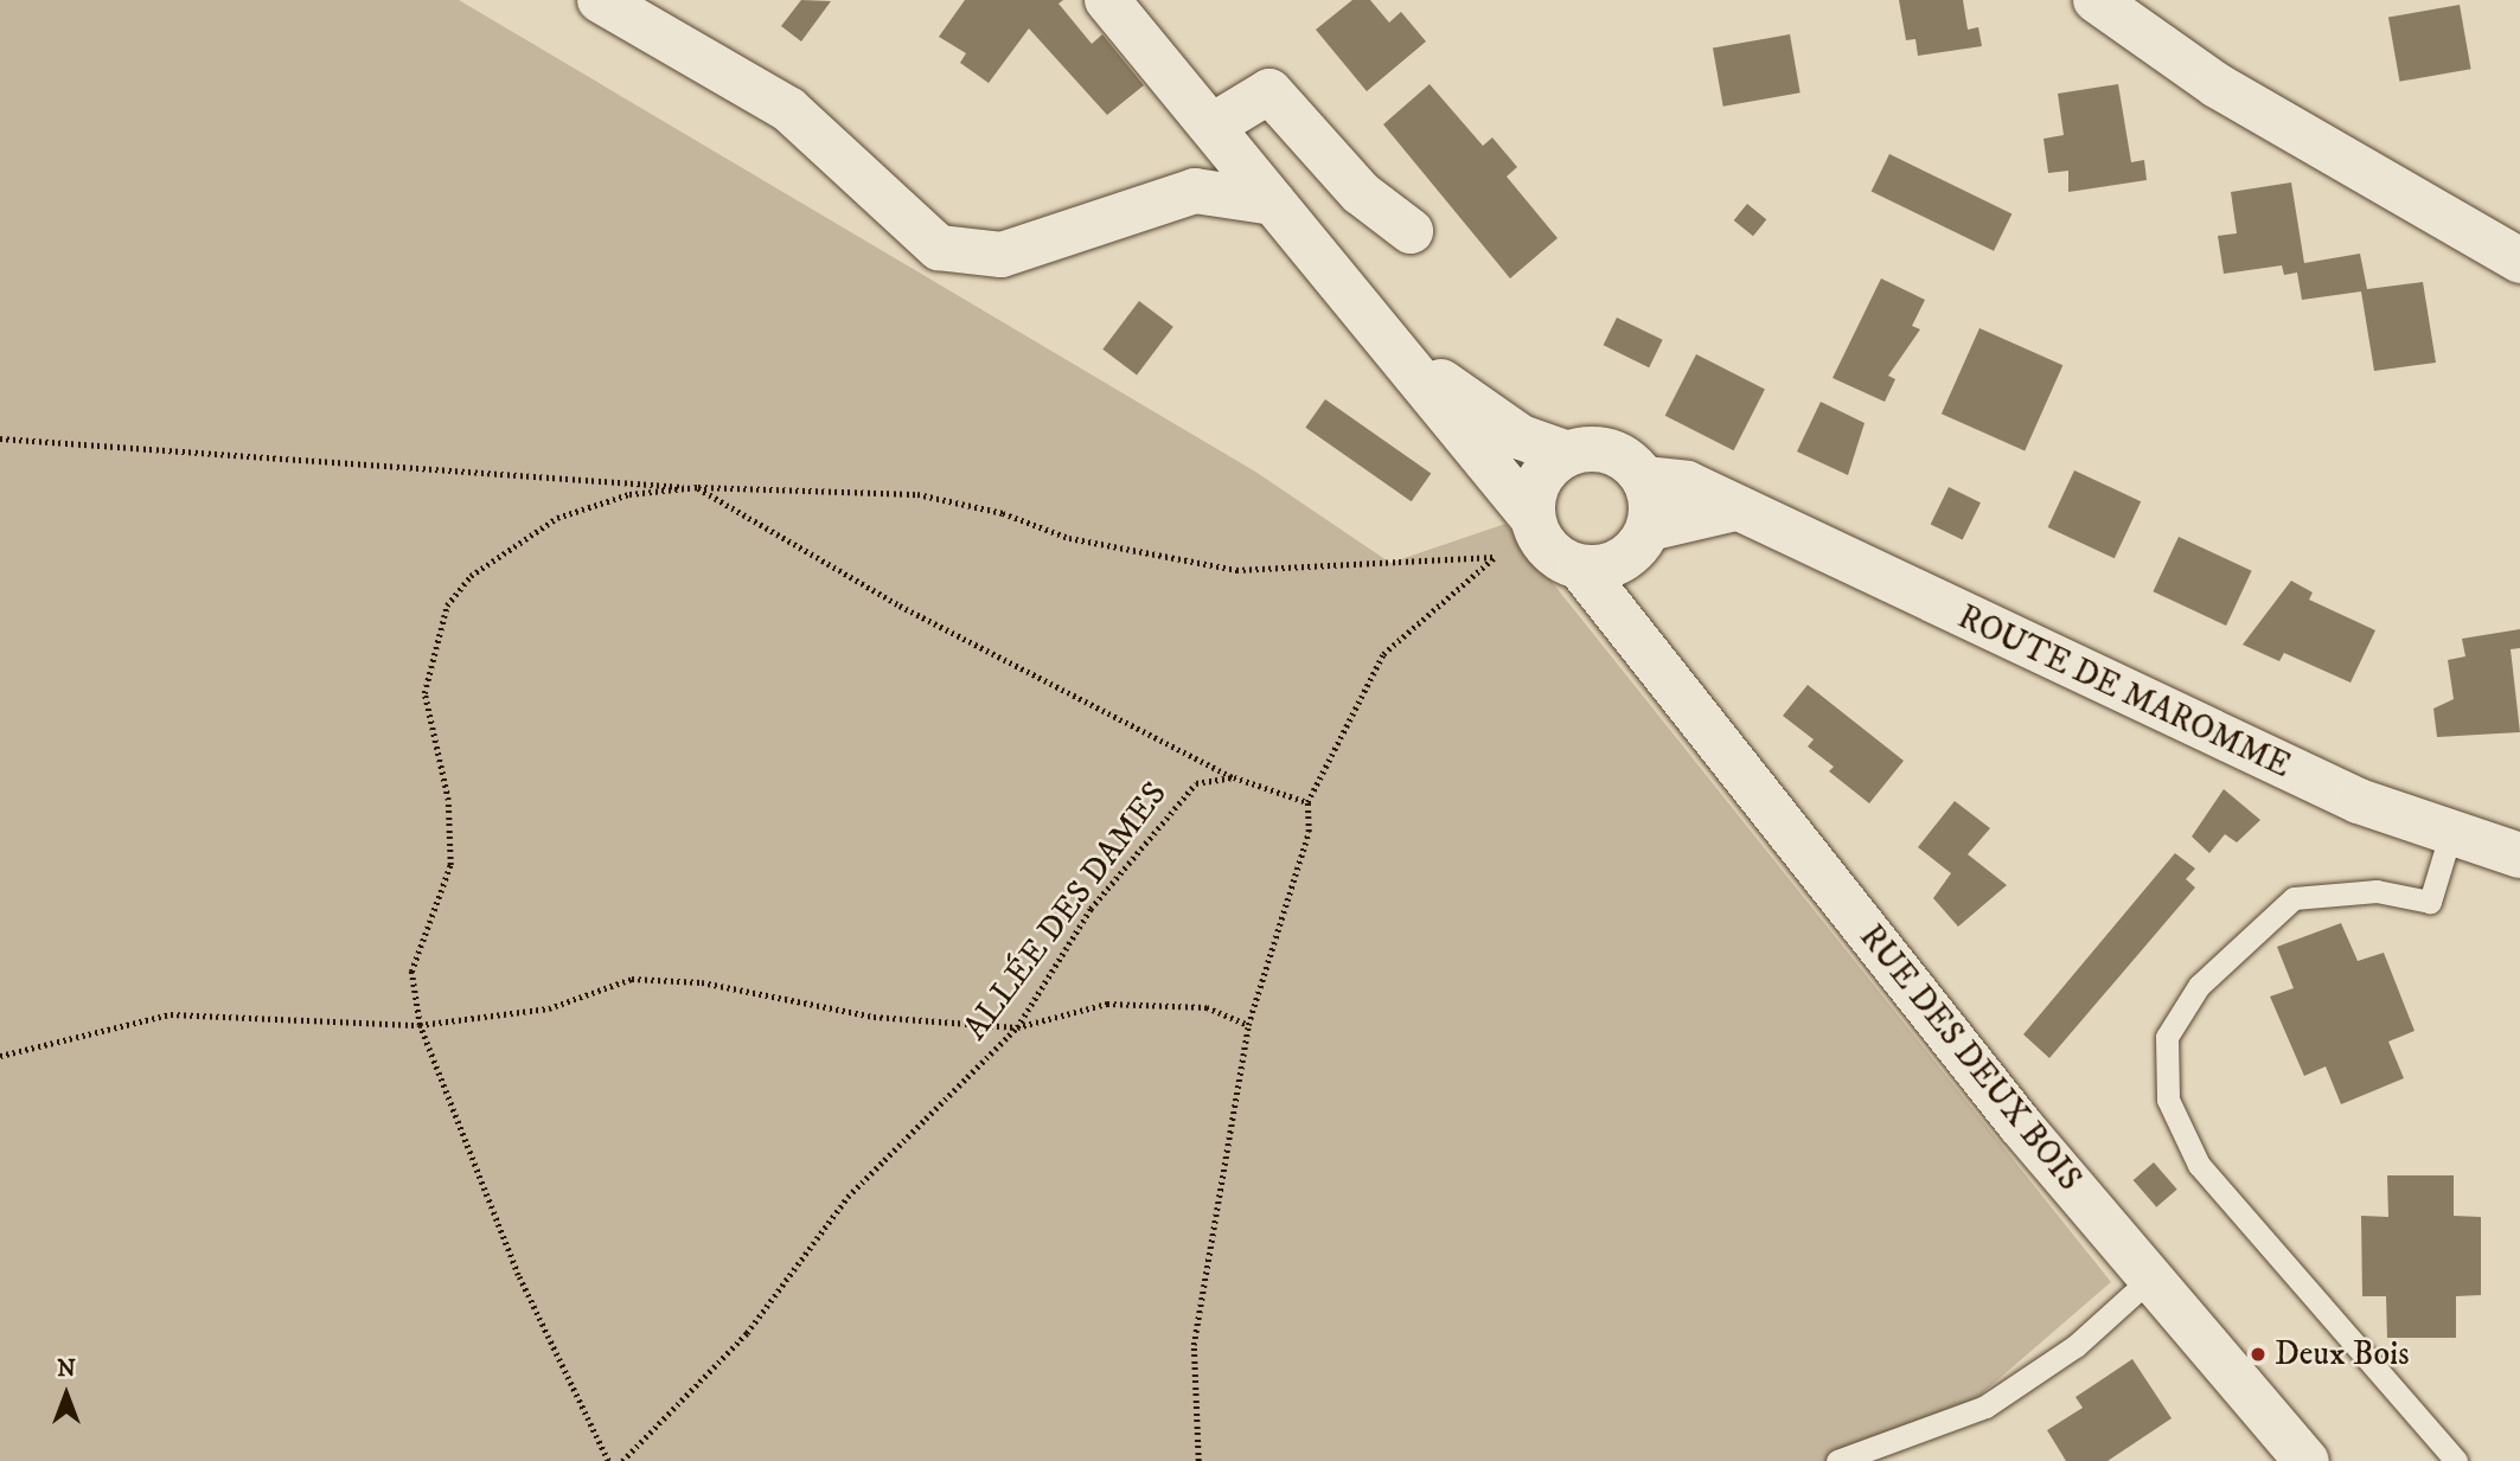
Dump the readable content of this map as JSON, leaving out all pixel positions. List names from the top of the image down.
{
  "streets": {
    "street": ["ROUTE DE MAROMME", "RUE DES DEUX BOIS"],
    "path": ["ALLÉE DES DAMES"]
  },
  "crossings": [
    ["ROUTE DE MAROMME", "RUE DES DEUX BOIS"]
  ],
  "places": ["Deux Bois"],
  "north": "top"
}
